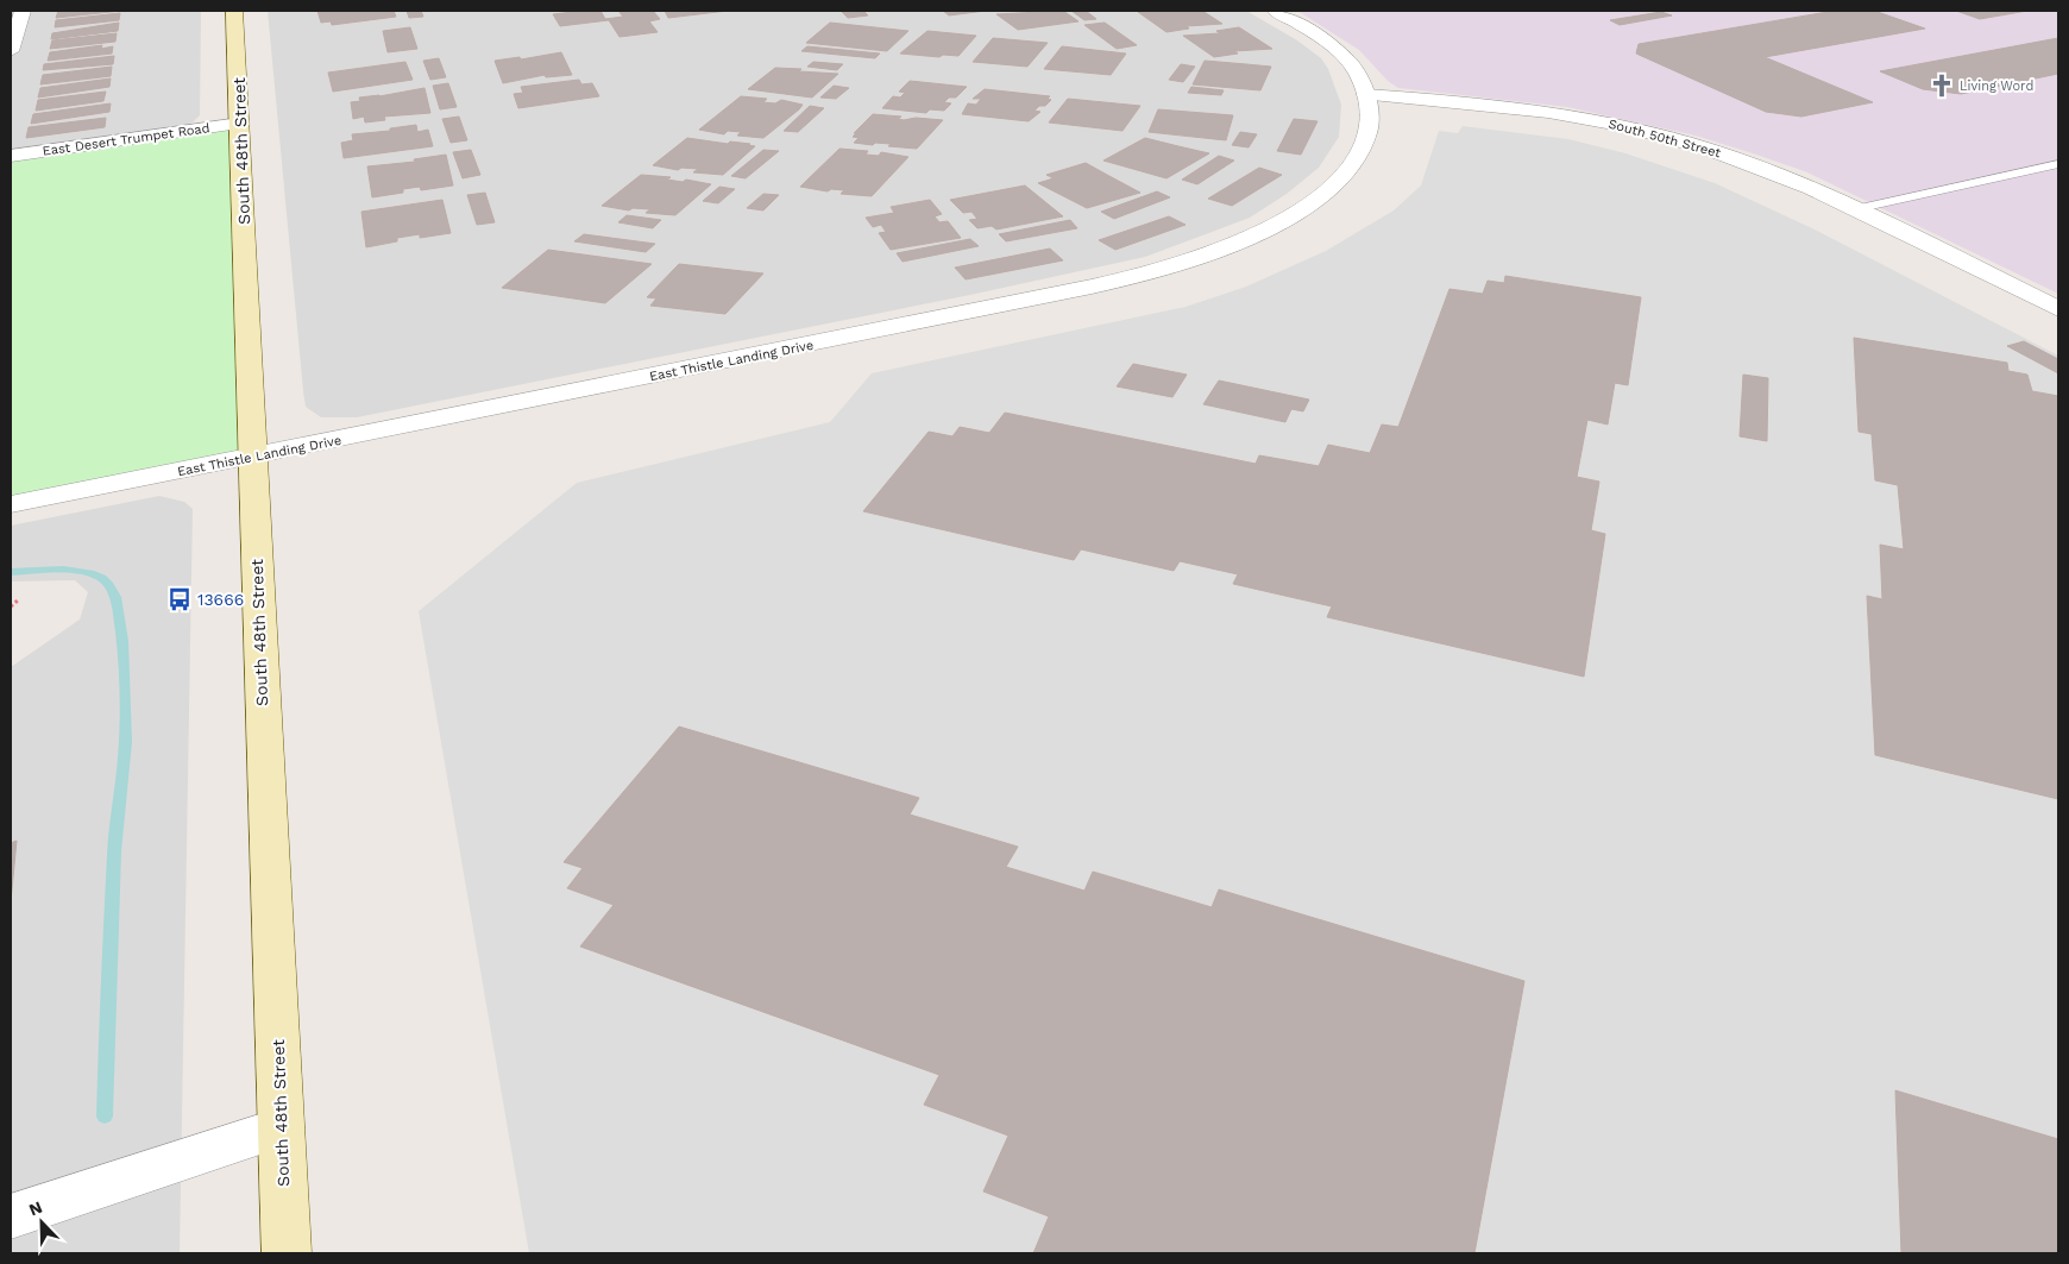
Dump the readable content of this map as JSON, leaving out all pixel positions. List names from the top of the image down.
{
  "streets": {
    "main road": ["South 48th Street"],
    "street": ["South 50th Street", "East Desert Trumpet Road", "East Thistle Landing Drive"]
  },
  "crossings": [
    ["South 50th Street", "East Thistle Landing Drive"],
    ["East Desert Trumpet Road", "South 48th Street"],
    ["South 48th Street", "East Thistle Landing Drive"]
  ],
  "places": {
    "church": ["Living Word"],
    "bus stop": ["13666"]
  },
  "north": "top left"
}
